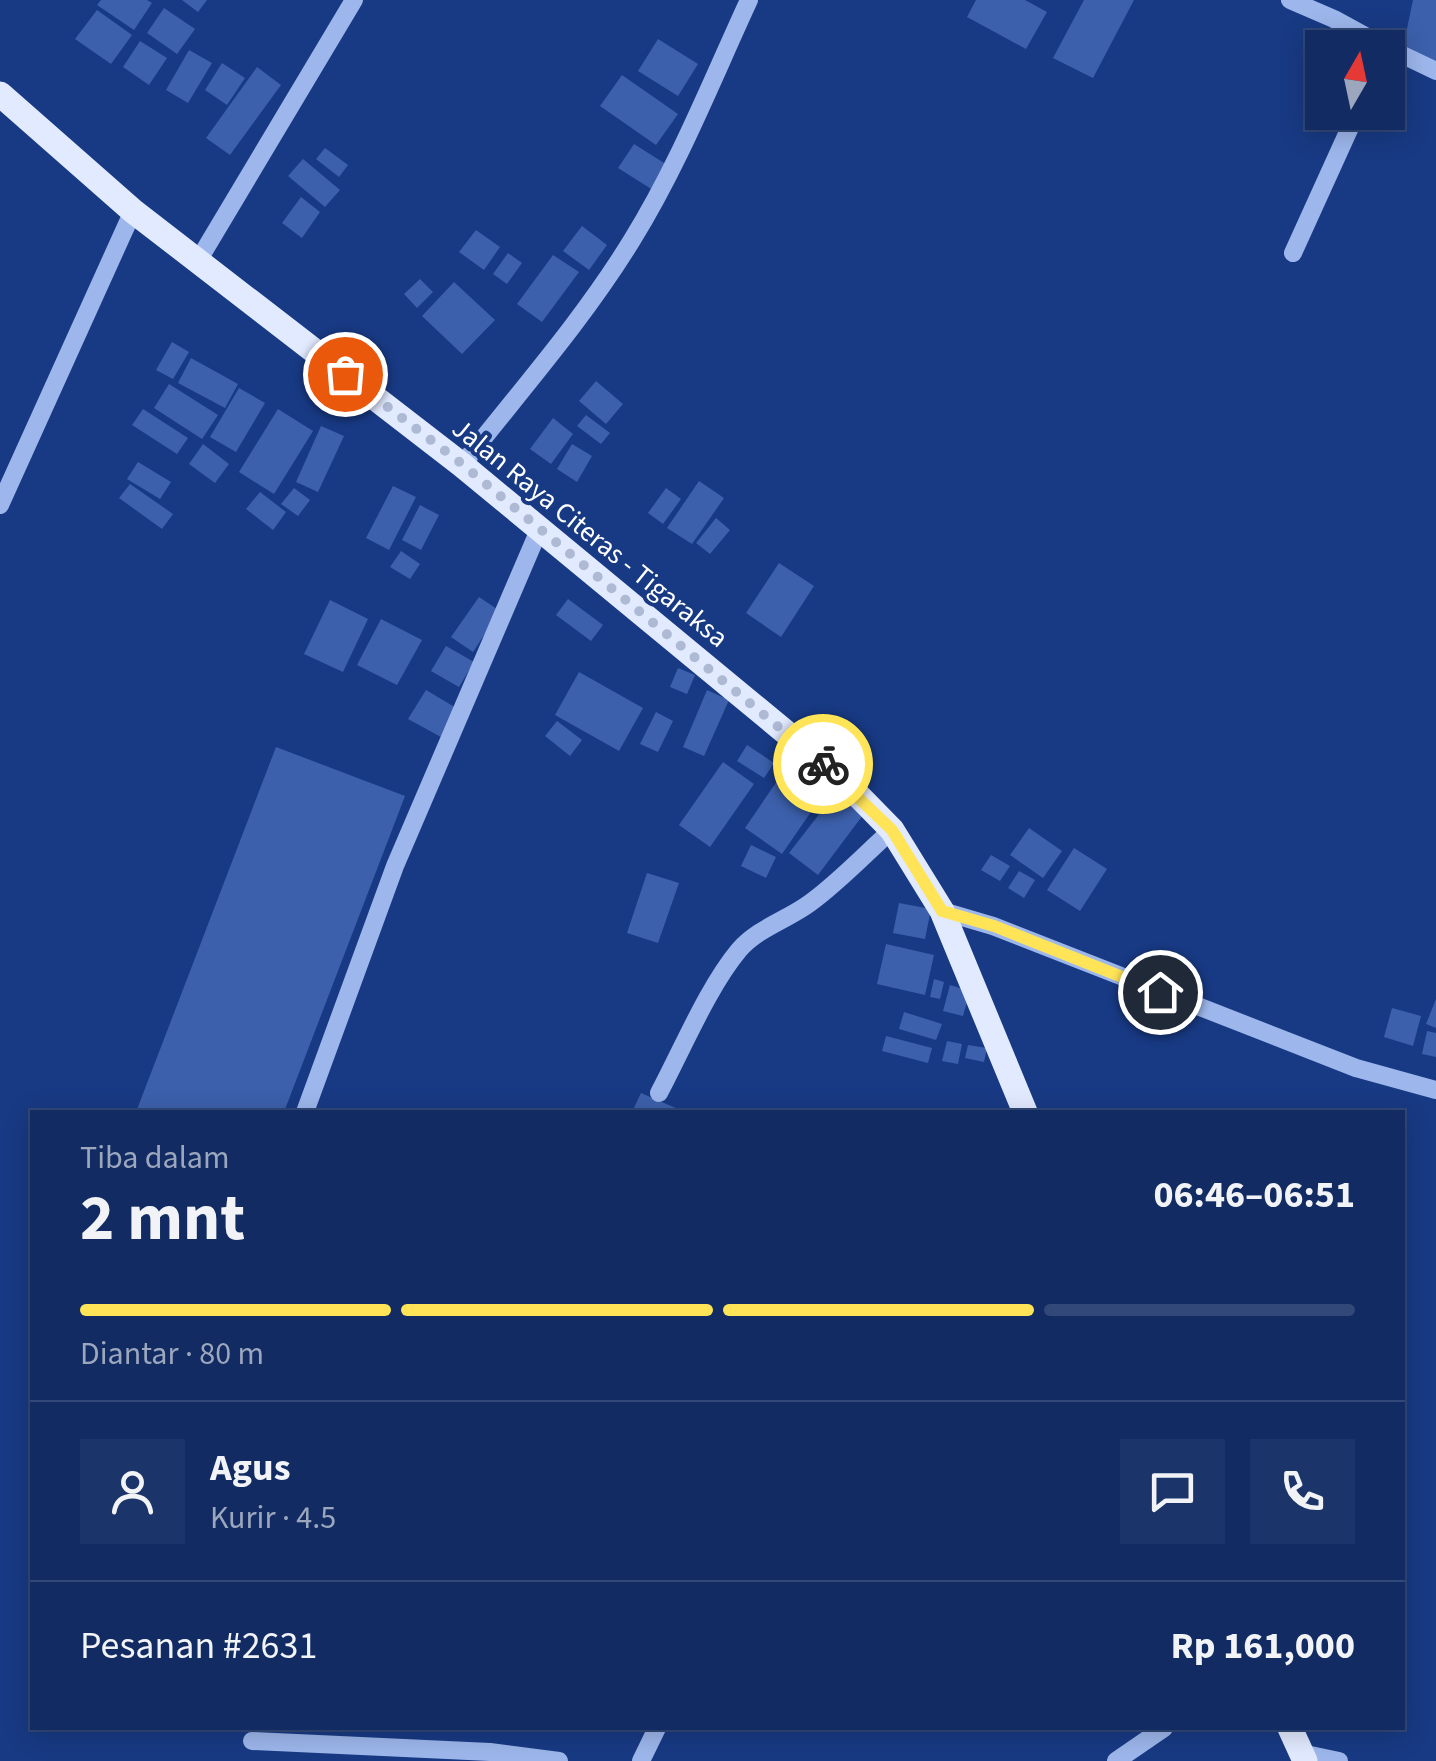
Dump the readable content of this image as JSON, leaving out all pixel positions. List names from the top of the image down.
{
  "streets": {
    "main road": ["Jalan Raya Citeras - Tigaraksa"]
  },
  "north": "top",
  "page": {
    "heading": ["2 mnt", "Tiba dalam", "06:46–06:51"],
    "panel": [
      "Agus",
      "Kurir · 4.5",
      "Pesanan #2631",
      "Rp 161,000"
    ],
    "bar": "Diantar · 80 m"
  }
}
